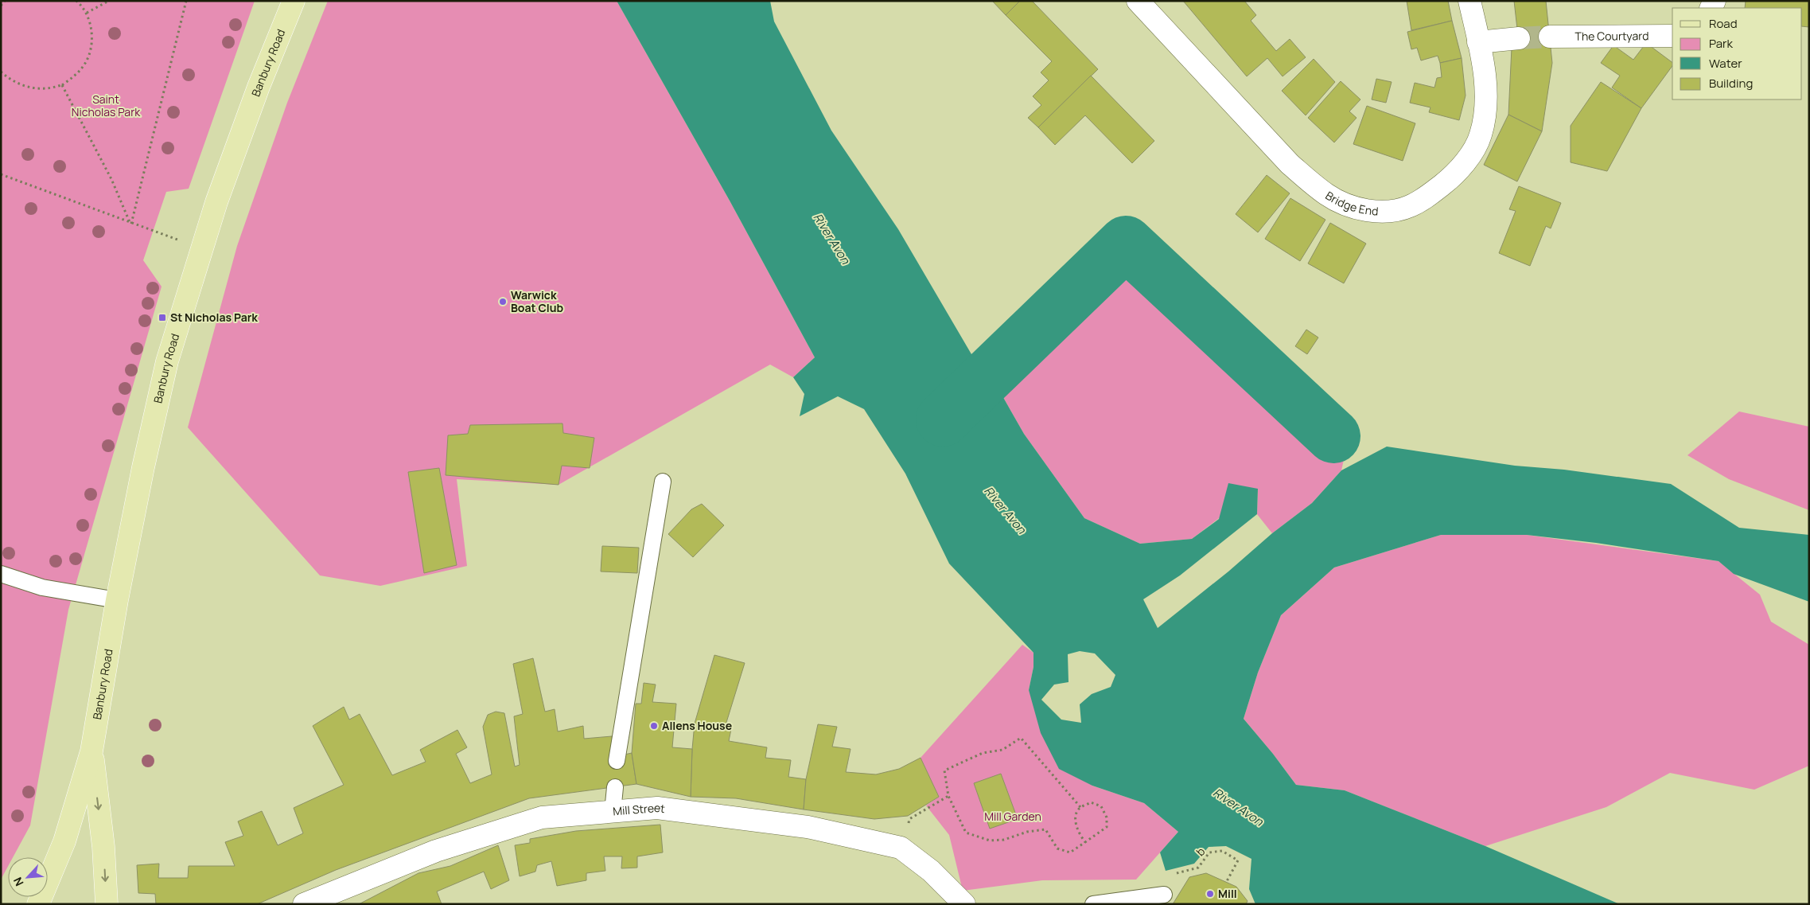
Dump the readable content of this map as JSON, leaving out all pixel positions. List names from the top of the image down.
{
  "streets": {
    "main road": ["Banbury Road"],
    "street": ["The Courtyard", "Bridge End", "Mill Street"],
    "path": ["b"]
  },
  "water": ["River Avon"],
  "parks": ["Saint Nicholas Park", "Mill Garden"],
  "places": {
    "other": ["Warwick Boat Club", "Allens House", "Mill"],
    "transit": ["St Nicholas Park"]
  },
  "legend": [
    "Road",
    "Park",
    "Water",
    "Building"
  ],
  "north": "bottom left"
}
